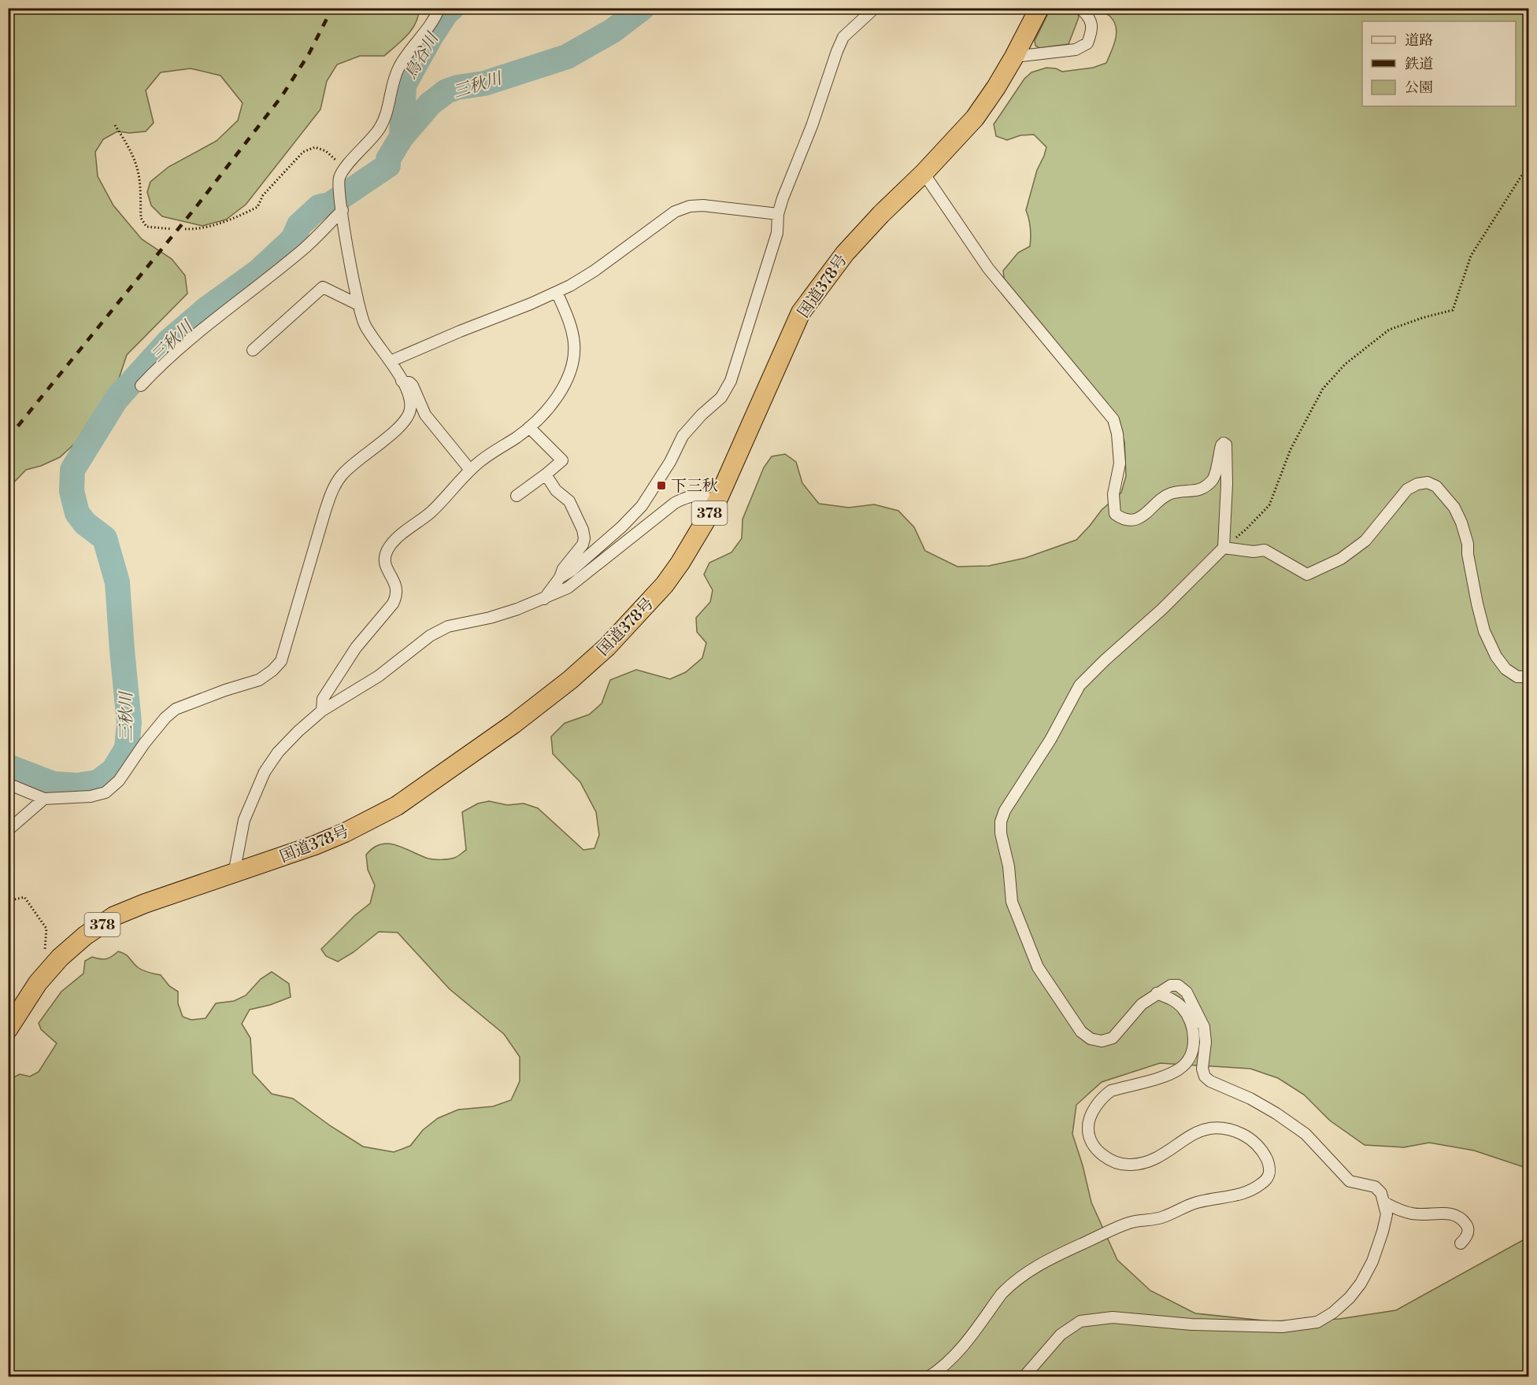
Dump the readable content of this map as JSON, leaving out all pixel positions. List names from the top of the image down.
{
  "streets": {
    "highway": ["国道378号", "378"]
  },
  "water": ["鳥谷川", "三秋川"],
  "places": {
    "transit": ["下三秋"]
  },
  "legend": ["道路", "鉄道", "公園"]
}
